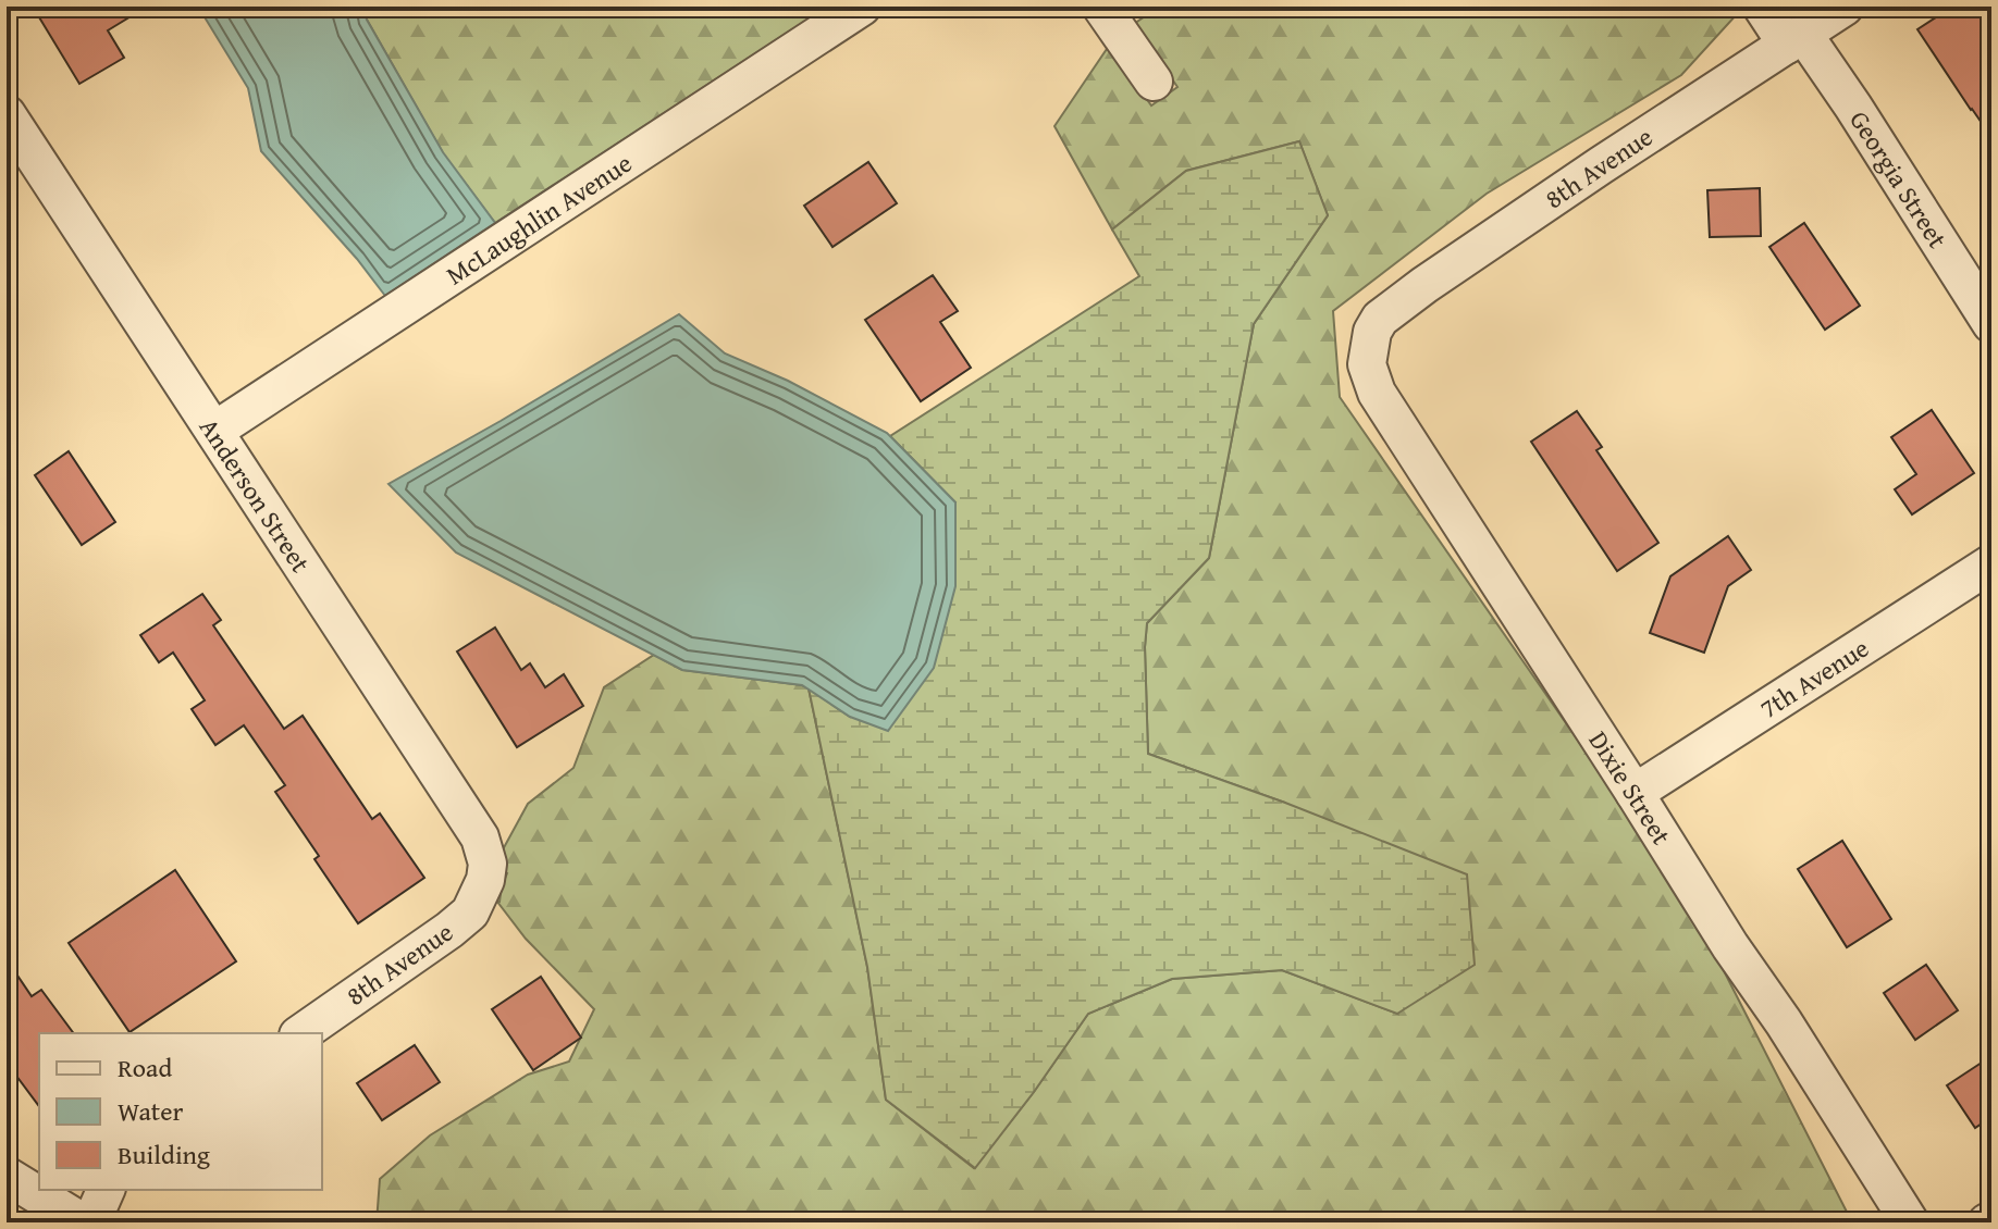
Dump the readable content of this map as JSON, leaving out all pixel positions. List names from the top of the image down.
{
  "streets": {
    "street": [
      "8th Avenue",
      "Georgia Street",
      "McLaughlin Avenue",
      "Anderson Street",
      "7th Avenue",
      "Dixie Street"
    ]
  },
  "crossings": [
    ["8th Avenue", "Georgia Street"],
    ["8th Avenue", "Anderson Street"],
    ["8th Avenue", "Dixie Street"],
    ["McLaughlin Avenue", "Anderson Street"],
    ["7th Avenue", "Dixie Street"]
  ],
  "legend": ["Road", "Water", "Building"]
}
